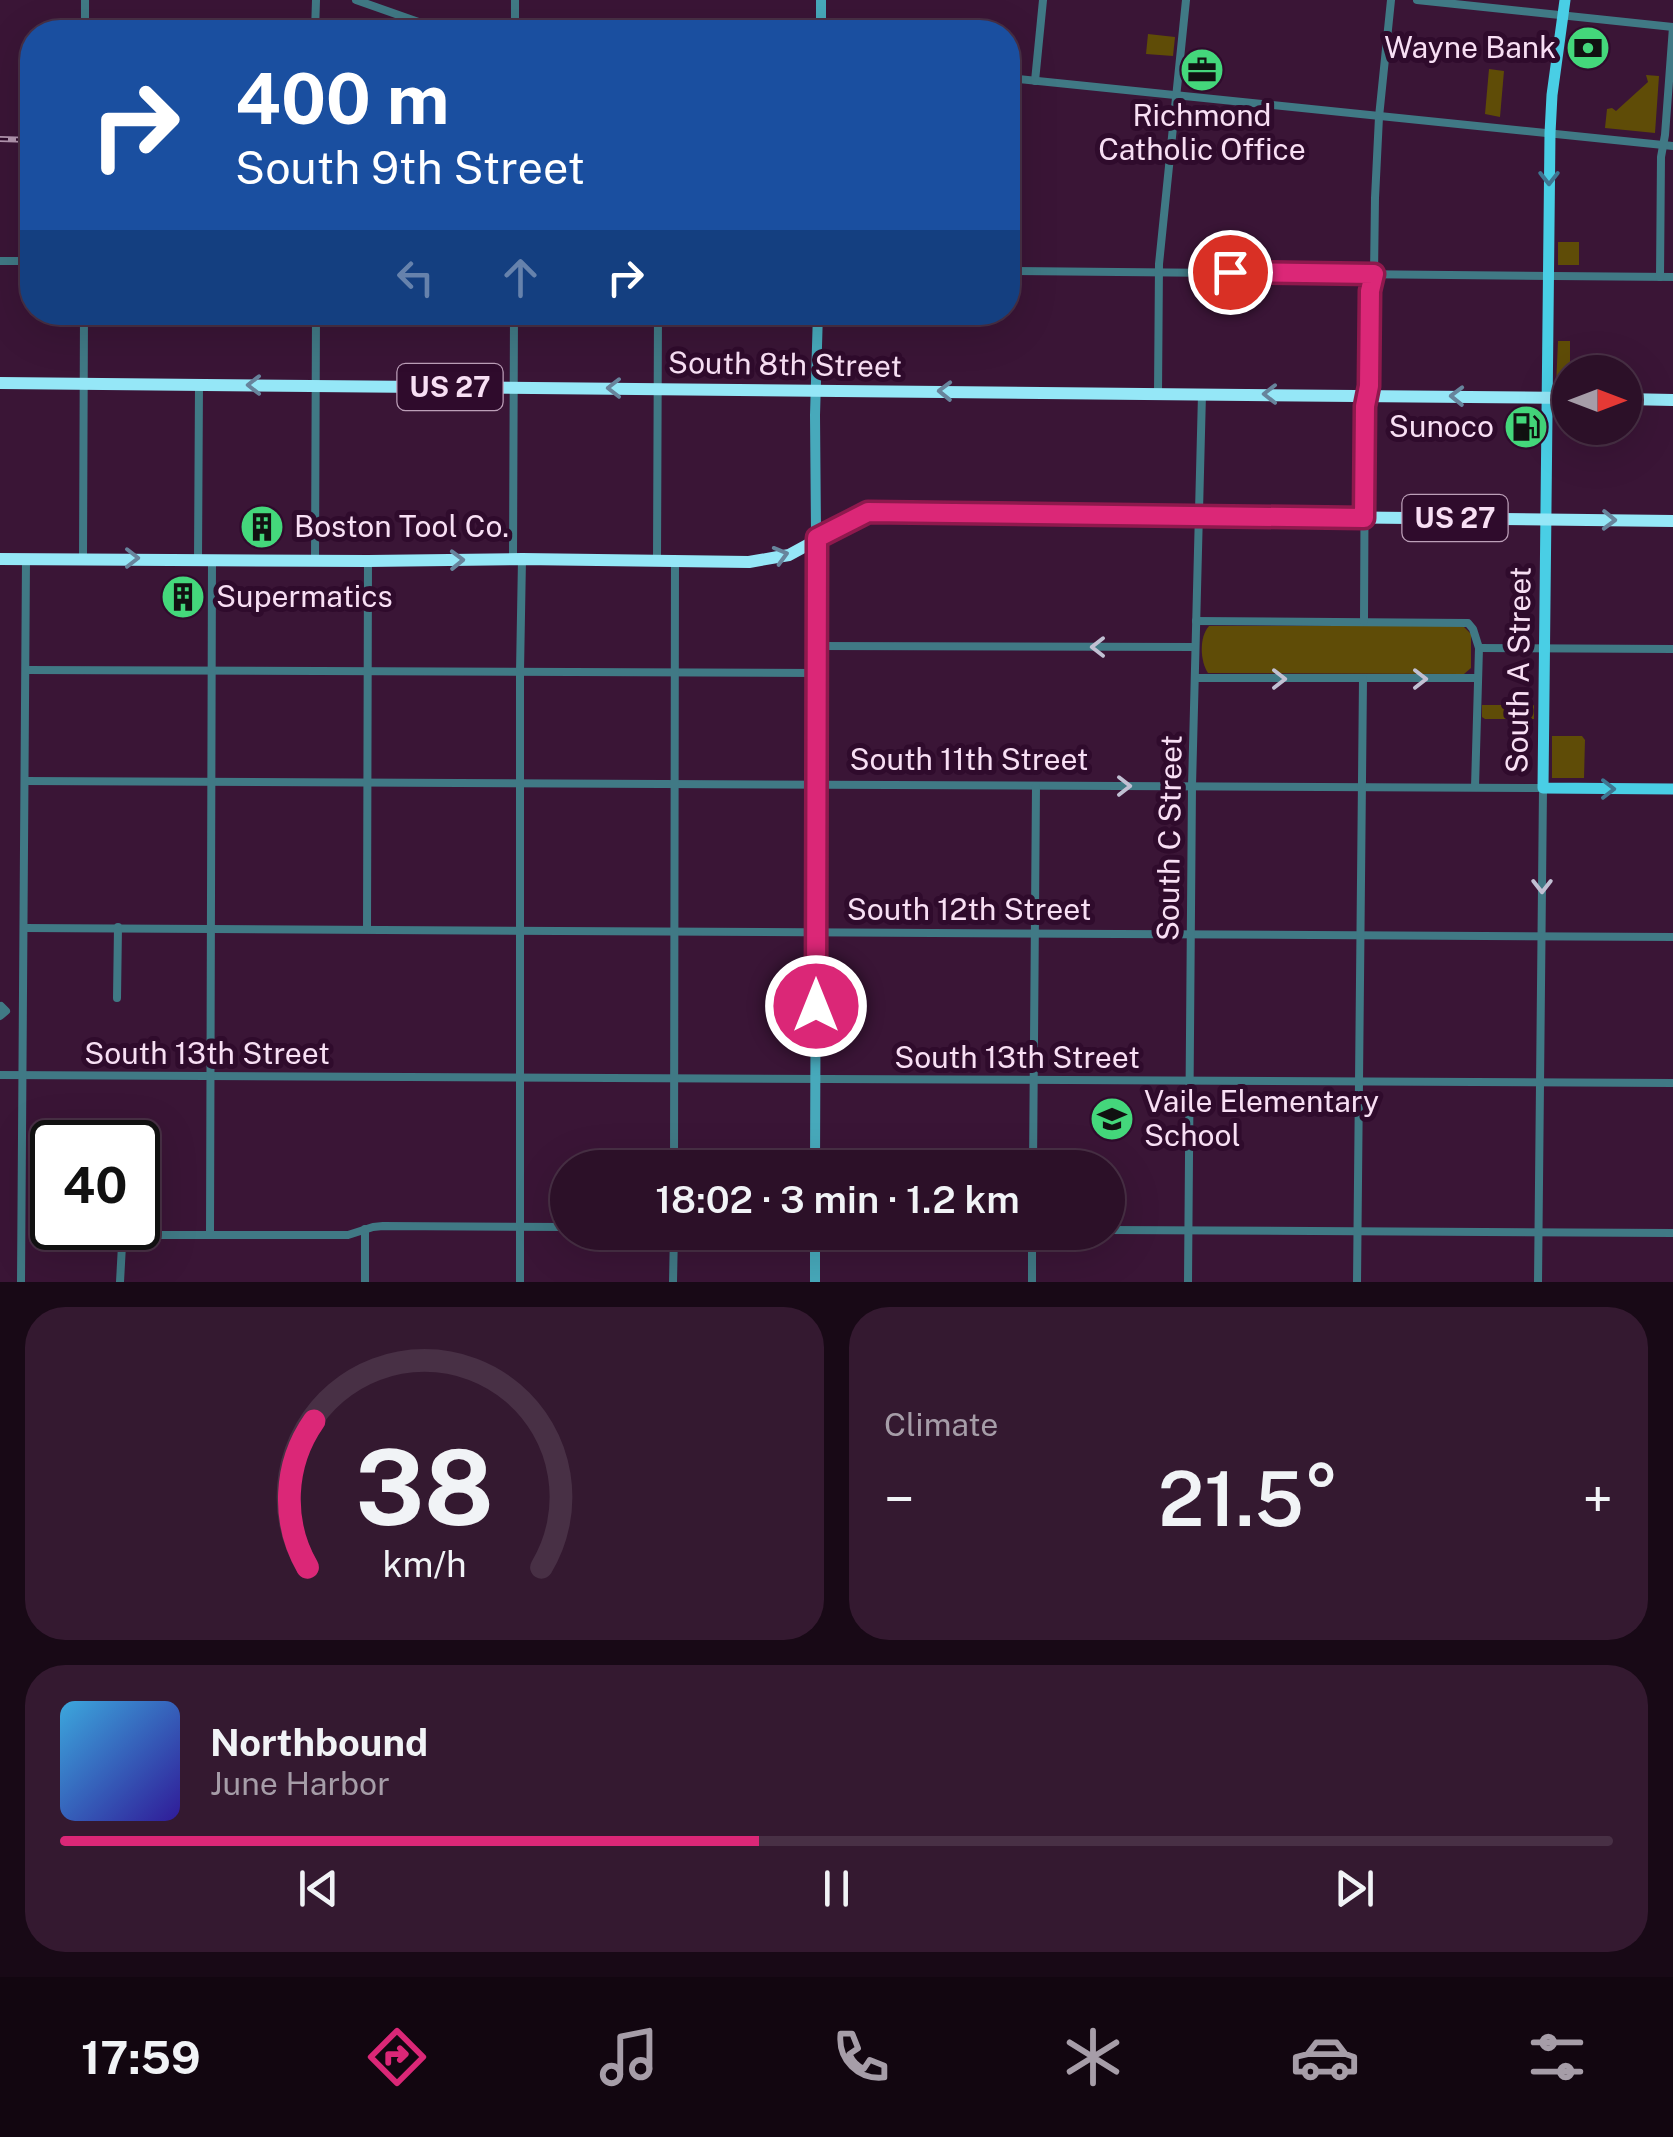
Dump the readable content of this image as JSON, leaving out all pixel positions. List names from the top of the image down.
{
  "streets": {
    "highway": ["South 8th Street", "US 27"],
    "main road": ["South A Street", "South 11th Street"],
    "street": ["South C Street", "South 12th Street", "South 13th Street"]
  },
  "crossings": [
    ["South 8th Street", "South A Street"],
    ["South 8th Street", "South C Street"],
    ["US 27", "South A Street"],
    ["US 27", "South C Street"],
    ["South A Street", "South 11th Street"],
    ["South A Street", "South 12th Street"],
    ["South A Street", "South 13th Street"],
    ["South 11th Street", "South C Street"],
    ["South C Street", "South 12th Street"],
    ["South C Street", "South 13th Street"]
  ],
  "one_way": ["South 8th Street"],
  "places": {
    "bank": ["Wayne Bank"],
    "office": ["Richmond Catholic Office"],
    "fuel station": ["Sunoco"],
    "building": ["Boston Tool Co.", "Supermatics"],
    "school or university": ["Vaile Elementary School"]
  },
  "north": "right",
  "page": {
    "turn": ["400 m", "South 9th Street"],
    "limit": "40",
    "trip": "18:02 · 3 min · 1.2 km",
    "tile": "Climate",
    "heat": ["−", "21.5°", "+"],
    "song": ["Northbound", "June Harbor"],
    "tabs": "17:59",
    "gauge": ["38", "km/h"]
  }
}
